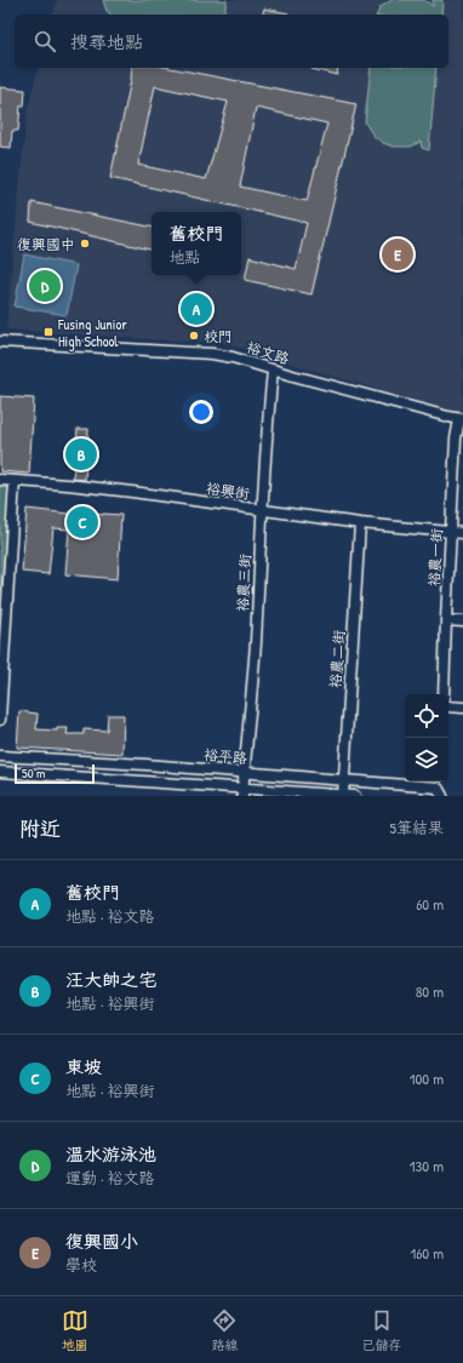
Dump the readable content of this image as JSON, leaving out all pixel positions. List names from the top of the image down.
{
  "streets": {
    "street": [
      "裕文路",
      "裕興街",
      "裕農一街",
      "裕農三街",
      "裕農二街",
      "裕平路"
    ]
  },
  "crossings": [
    ["裕文路", "裕農一街"],
    ["裕文路", "裕農三街"],
    ["裕興街", "裕農一街"],
    ["裕興街", "裕農三街"],
    ["裕興街", "裕農二街"],
    ["裕農三街", "裕平路"],
    ["裕農二街", "裕平路"]
  ],
  "places": {
    "other": ["復興國中", "校門"],
    "transit": ["Fusing Junior High School"]
  },
  "scale_bar": "50 m",
  "page": {
    "search": "搜尋地點",
    "popup": ["舊校門", "地點"],
    "pins": [
      "E",
      "D",
      "A",
      "B",
      "C"
    ],
    "scale": "50 m",
    "heading": ["附近", "5筆結果"],
    "list": [
      {
        "mark": "A",
        "name": "舊校門",
        "note": "地點 · 裕文路",
        "value": "60 m"
      },
      {
        "mark": "B",
        "name": "汪大帥之宅",
        "note": "地點 · 裕興街",
        "value": "80 m"
      },
      {
        "mark": "C",
        "name": "東坡",
        "note": "地點 · 裕興街",
        "value": "100 m"
      },
      {
        "mark": "D",
        "name": "溫水游泳池",
        "note": "運動 · 裕文路",
        "value": "130 m"
      },
      {
        "mark": "E",
        "name": "復興國小",
        "note": "學校",
        "value": "160 m"
      }
    ],
    "nav": ["地圖", "路線", "已儲存"]
  }
}
